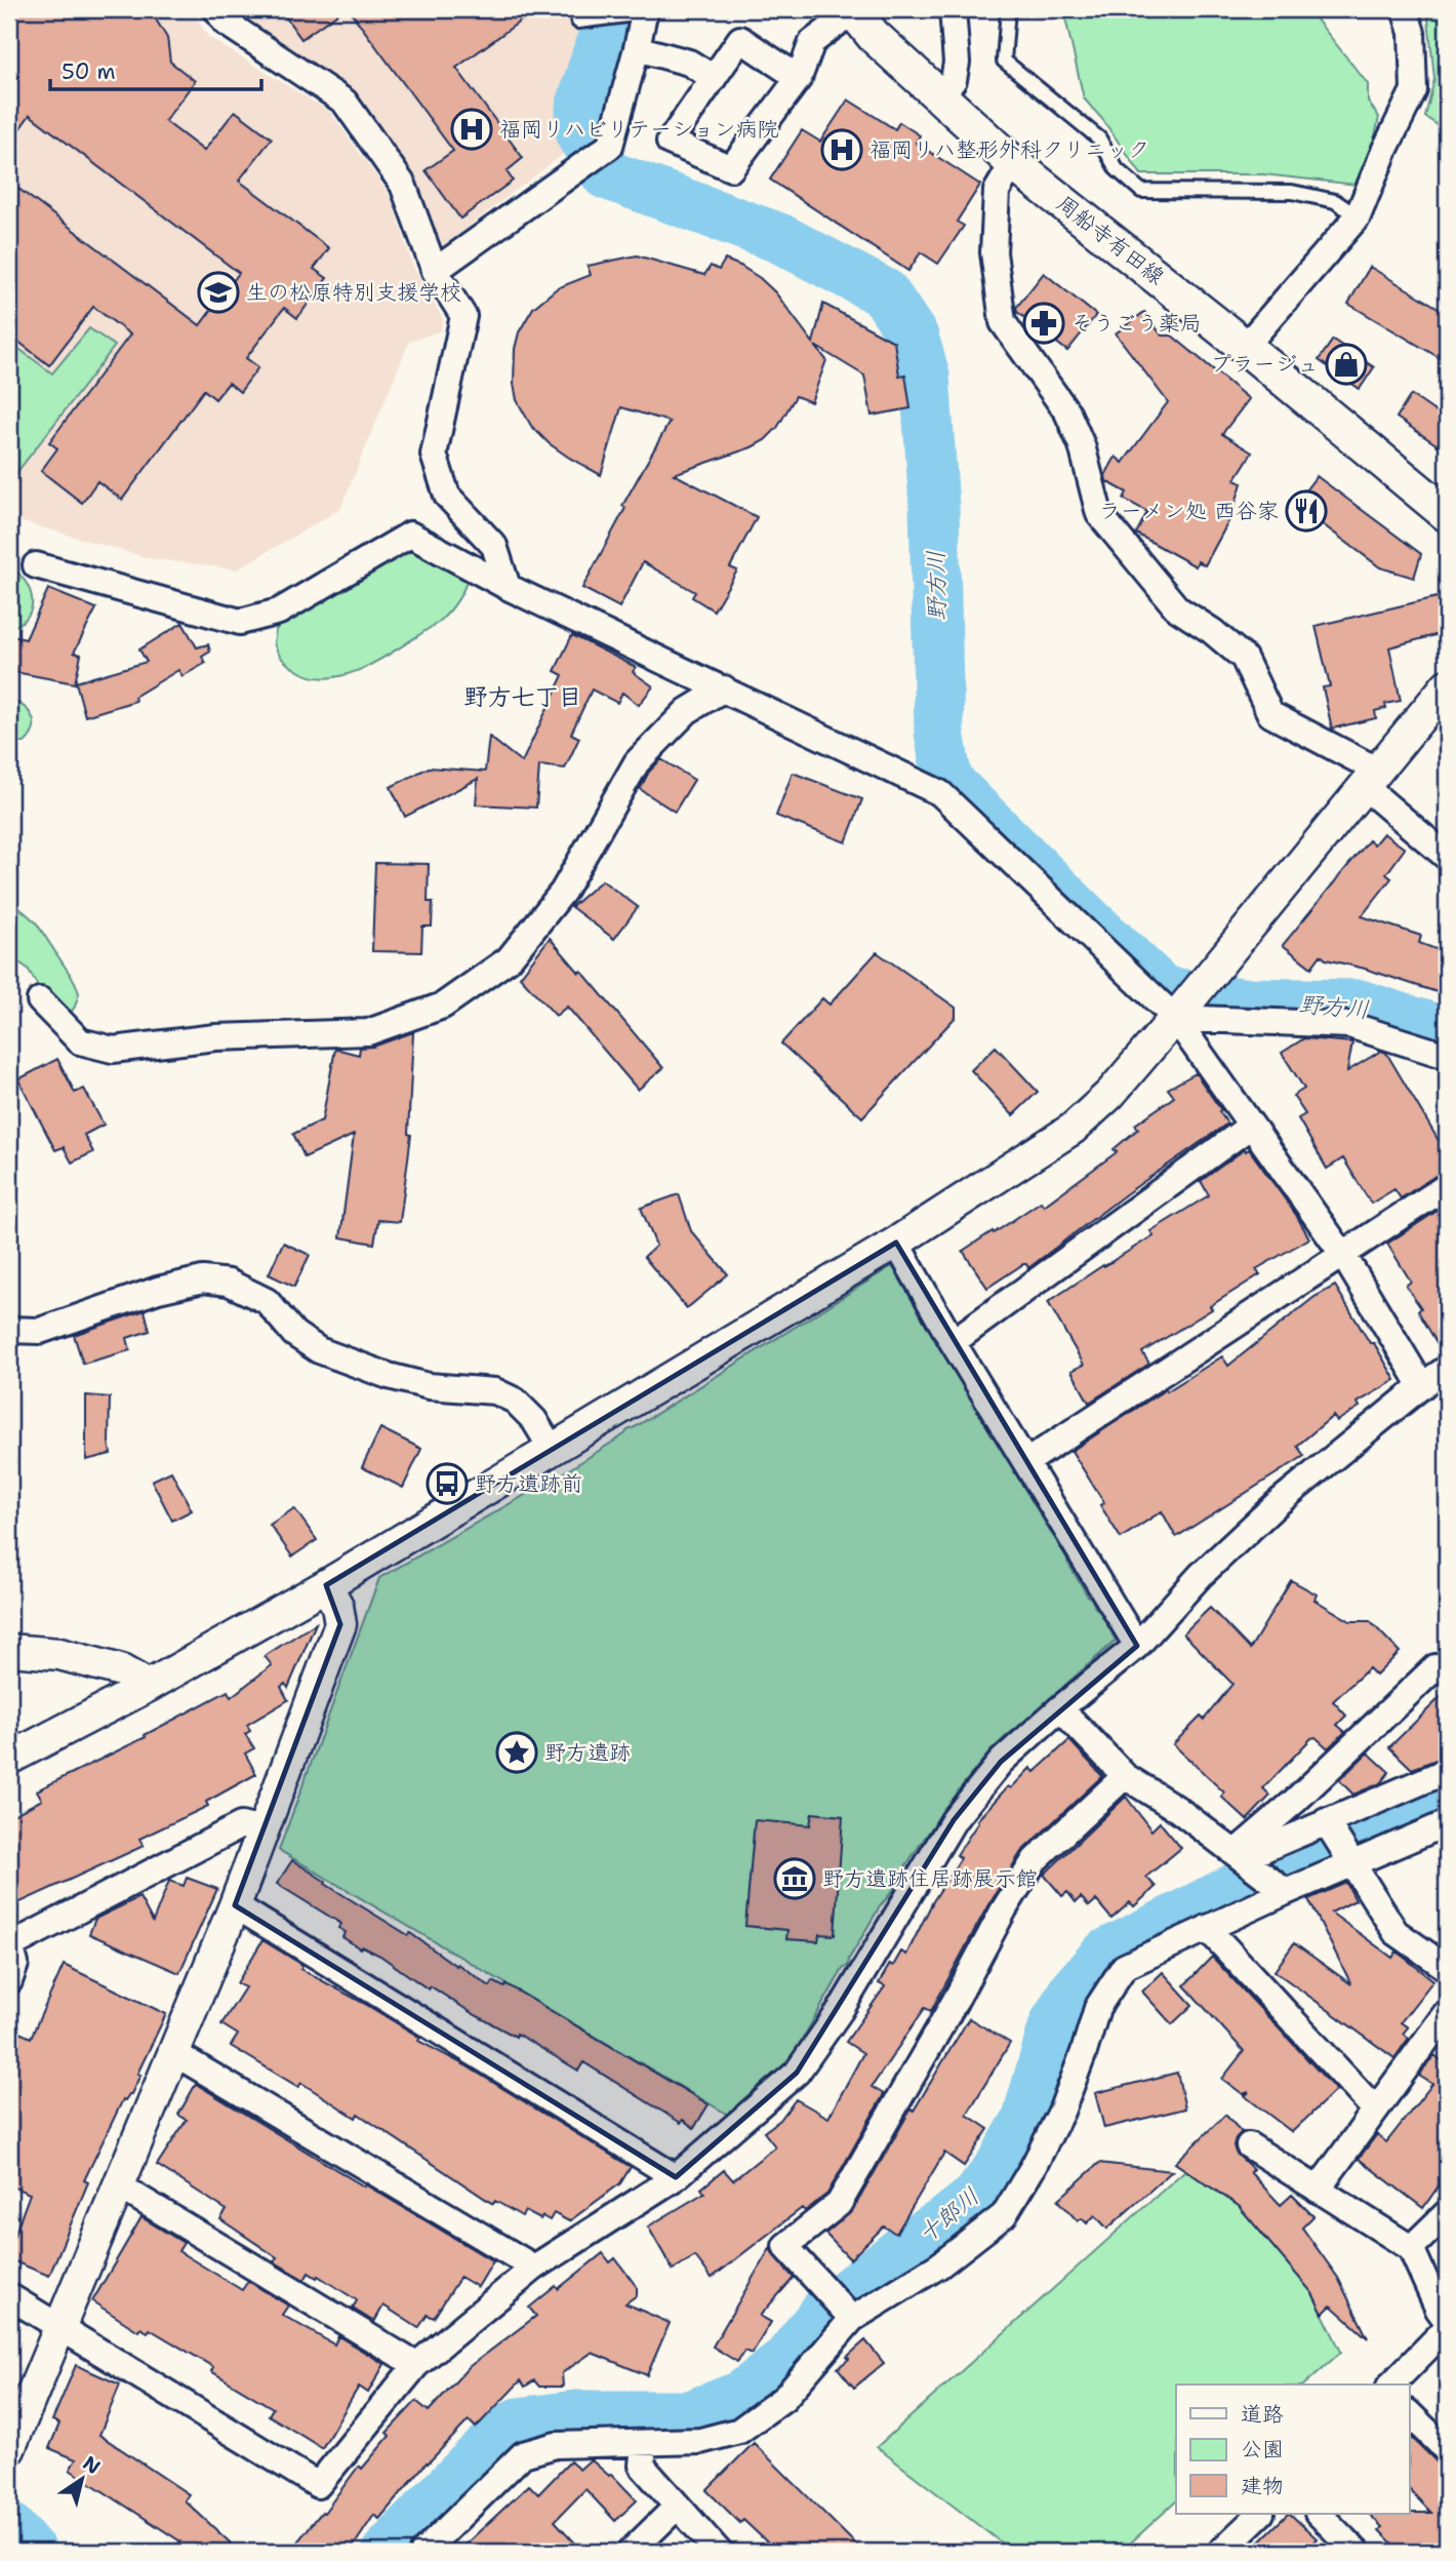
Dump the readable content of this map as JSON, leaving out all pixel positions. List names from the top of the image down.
{
  "streets": {
    "main road": ["周船寺有田線"]
  },
  "districts": ["野方七丁目"],
  "water": ["野方川", "十郎川"],
  "places": {
    "hospital": ["福岡リハビリテーション病院", "福岡リハ整形外科クリニック"],
    "school or university": ["生の松原特別支援学校"],
    "pharmacy": ["そうごう薬局"],
    "shop": ["プラージュ"],
    "restaurant": ["ラーメン処 西谷家"],
    "bus stop": ["野方遺跡前"],
    "place": ["野方遺跡"],
    "museum": ["野方遺跡住居跡展示館"]
  },
  "legend": ["道路", "公園", "建物"],
  "scale_bar": "50 m",
  "north": "top right"
}
